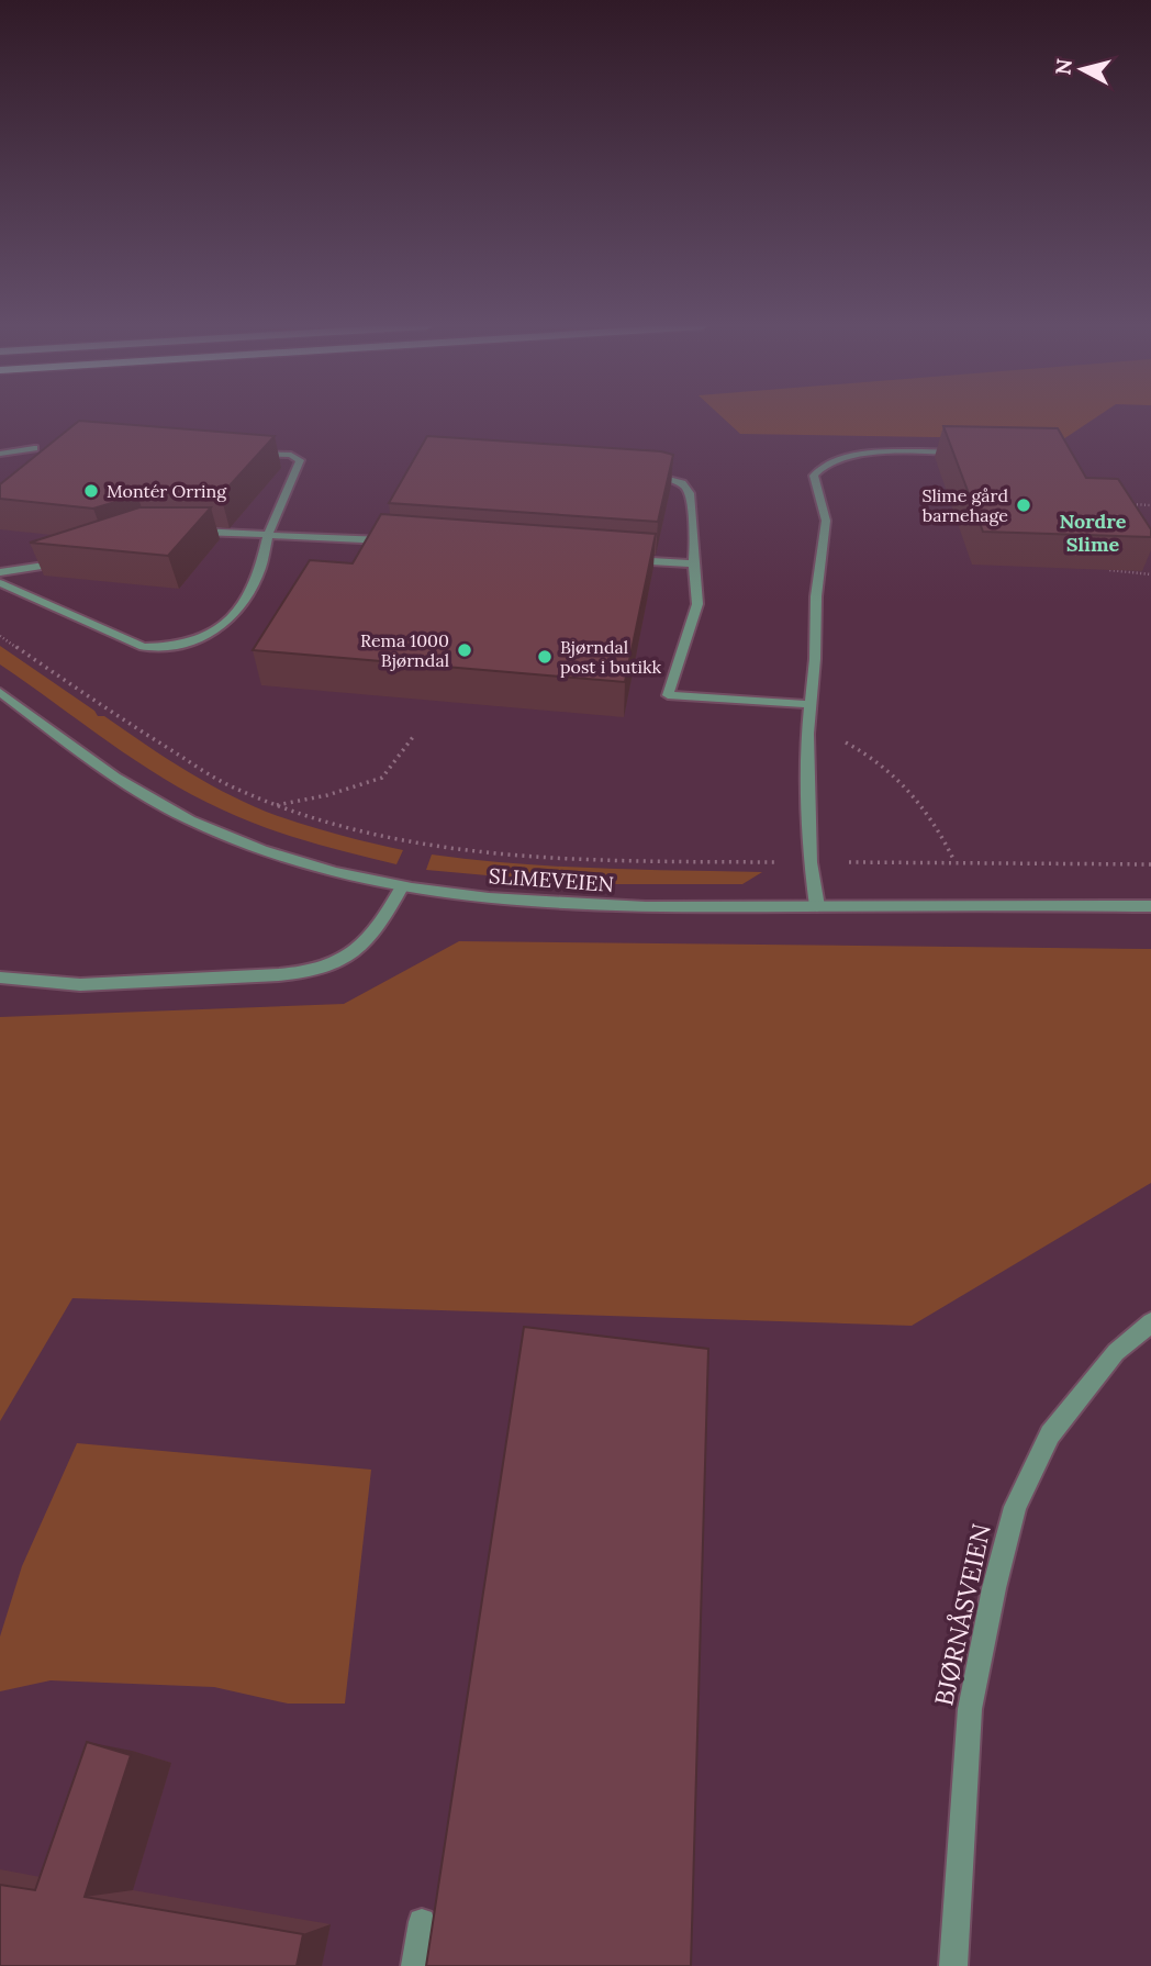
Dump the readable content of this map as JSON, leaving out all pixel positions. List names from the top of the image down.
{
  "streets": {
    "street": ["SLIMEVEIEN", "BJØRNÅSVEIEN"]
  },
  "districts": ["Nordre Slime"],
  "places": [
    "Montér Orring",
    "Slime gård barnehage",
    "Rema 1000 Bjørndal",
    "Bjørndal post i butikk"
  ],
  "north": "left"
}
